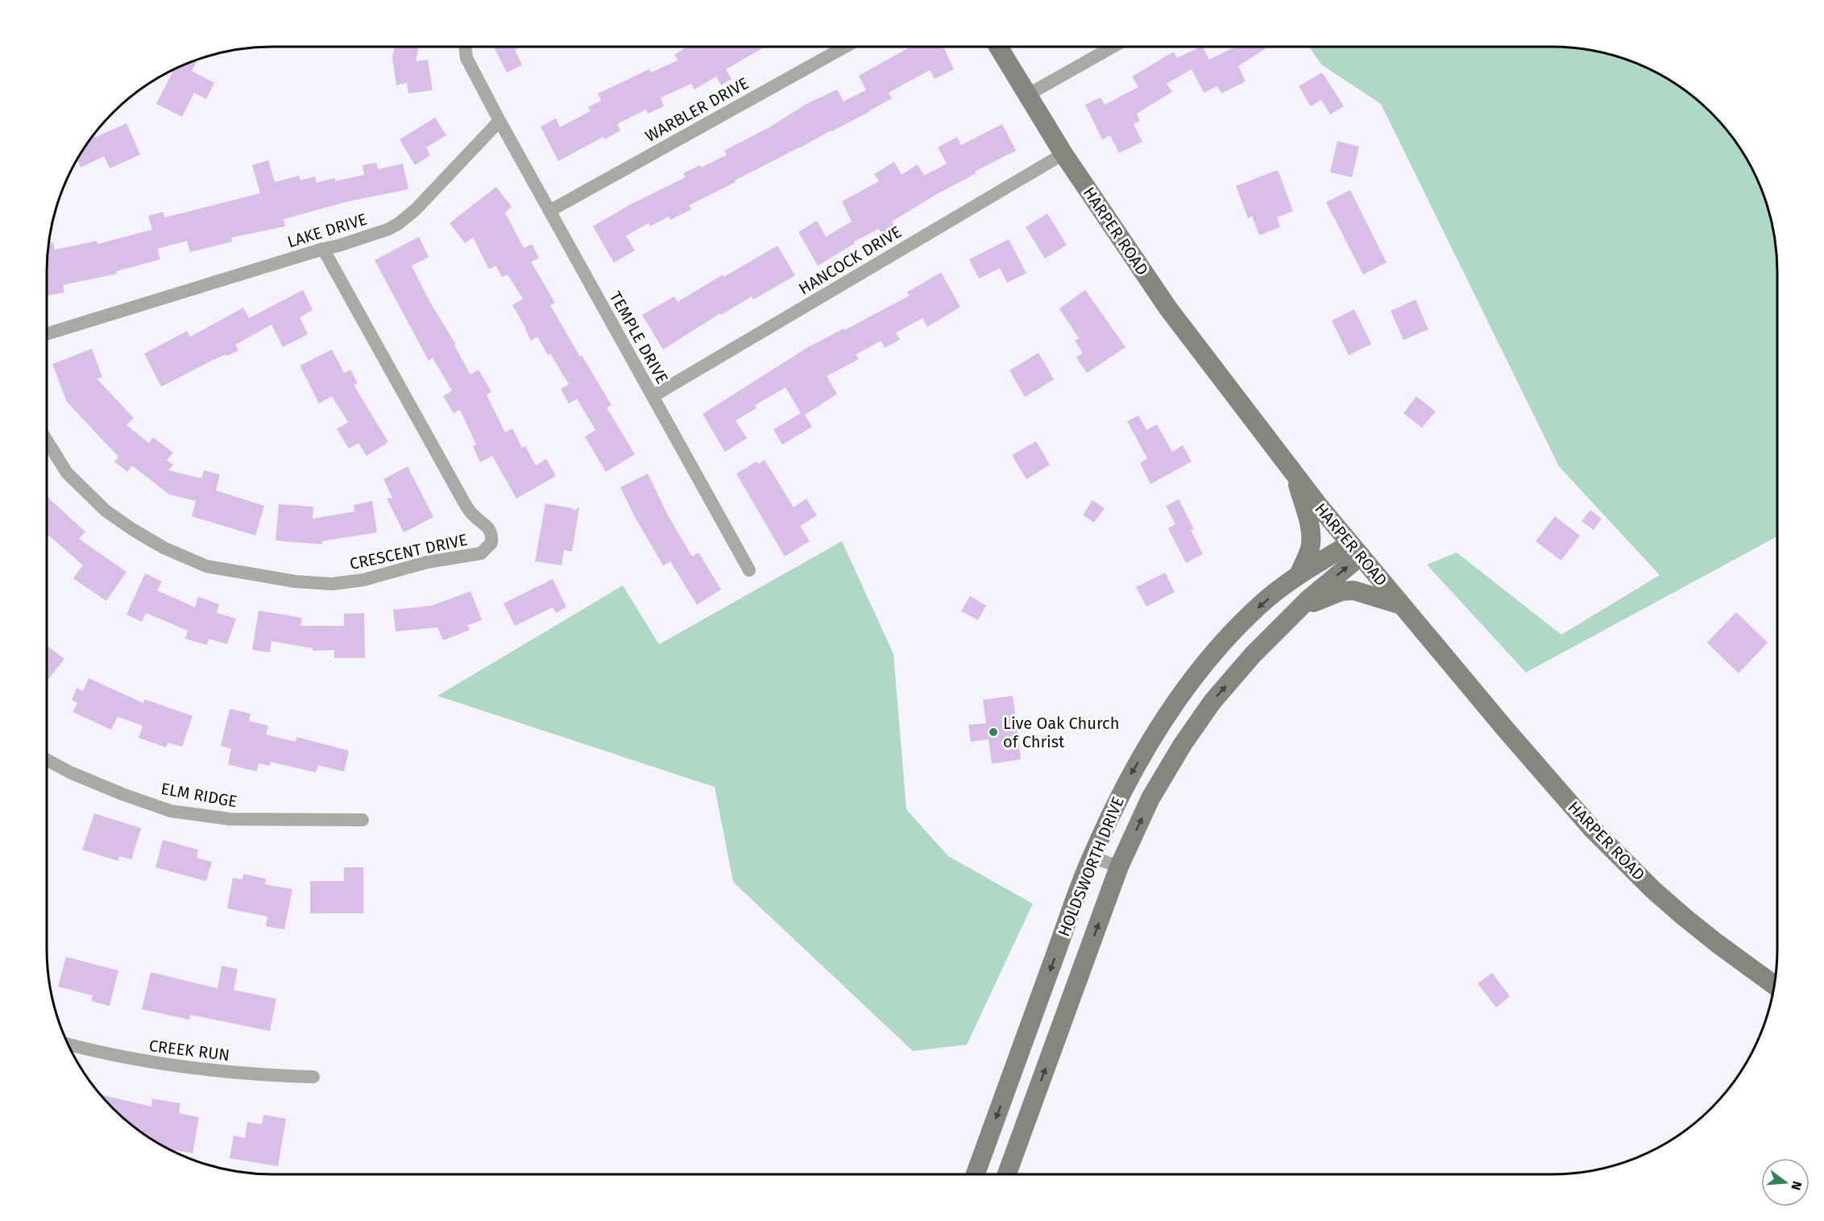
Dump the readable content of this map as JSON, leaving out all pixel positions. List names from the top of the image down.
{
  "streets": {
    "main road": ["HARPER ROAD", "HOLDSWORTH DRIVE"],
    "street": [
      "WARBLER DRIVE",
      "LAKE DRIVE",
      "HANCOCK DRIVE",
      "TEMPLE DRIVE",
      "CRESCENT DRIVE",
      "ELM RIDGE",
      "CREEK RUN"
    ]
  },
  "crossings": [
    ["WARBLER DRIVE", "TEMPLE DRIVE"],
    ["LAKE DRIVE", "TEMPLE DRIVE"],
    ["LAKE DRIVE", "CRESCENT DRIVE"],
    ["HARPER ROAD", "HANCOCK DRIVE"],
    ["HARPER ROAD", "HOLDSWORTH DRIVE"],
    ["HANCOCK DRIVE", "TEMPLE DRIVE"]
  ],
  "places": ["Live Oak Church of Christ"],
  "north": "right"
}
